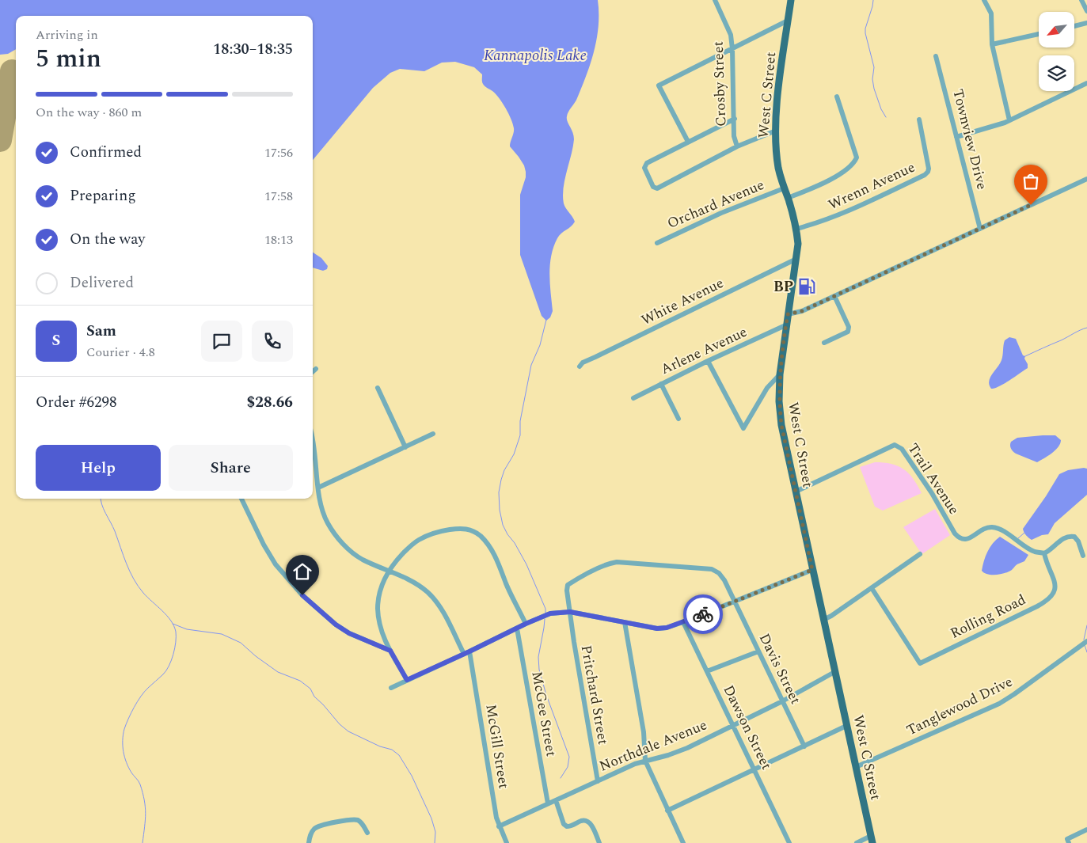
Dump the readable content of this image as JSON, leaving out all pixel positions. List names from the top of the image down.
{
  "streets": {
    "main road": ["West C Street"],
    "street": [
      "Crosby Street",
      "Townview Drive",
      "Wrenn Avenue",
      "Orchard Avenue",
      "White Avenue",
      "Arlene Avenue",
      "Trail Avenue",
      "Rolling Road",
      "Davis Street",
      "Pritchard Street",
      "Tanglewood Drive",
      "McGee Street",
      "Dawson Street",
      "Northdale Avenue",
      "McGill Street"
    ]
  },
  "crossings": [
    ["West C Street", "Wrenn Avenue"],
    ["West C Street", "Orchard Avenue"],
    ["West C Street", "White Avenue"],
    ["West C Street", "Arlene Avenue"],
    ["West C Street", "Trail Avenue"],
    ["West C Street", "Tanglewood Drive"],
    ["West C Street", "Northdale Avenue"],
    ["Trail Avenue", "Rolling Road"],
    ["Davis Street", "Pritchard Street"],
    ["Davis Street", "Northdale Avenue"],
    ["Pritchard Street", "Northdale Avenue"],
    ["McGee Street", "Northdale Avenue"],
    ["Dawson Street", "Northdale Avenue"],
    ["Northdale Avenue", "McGill Street"]
  ],
  "water": ["Kannapolis Lake"],
  "places": {
    "fuel station": ["BP"]
  },
  "north": "bottom left",
  "page": {
    "heading": ["5 min", "Arriving in", "18:30–18:35"],
    "panel": [
      "Sam",
      "Courier · 4.8",
      "Order #6298",
      "$28.66"
    ],
    "bar": "On the way · 860 m",
    "list": [
      ["Confirmed", "17:56"],
      ["Preparing", "17:58"],
      ["On the way", "18:13"],
      "Delivered"
    ],
    "round": "S",
    "buttons": ["Help", "Share"]
  }
}
